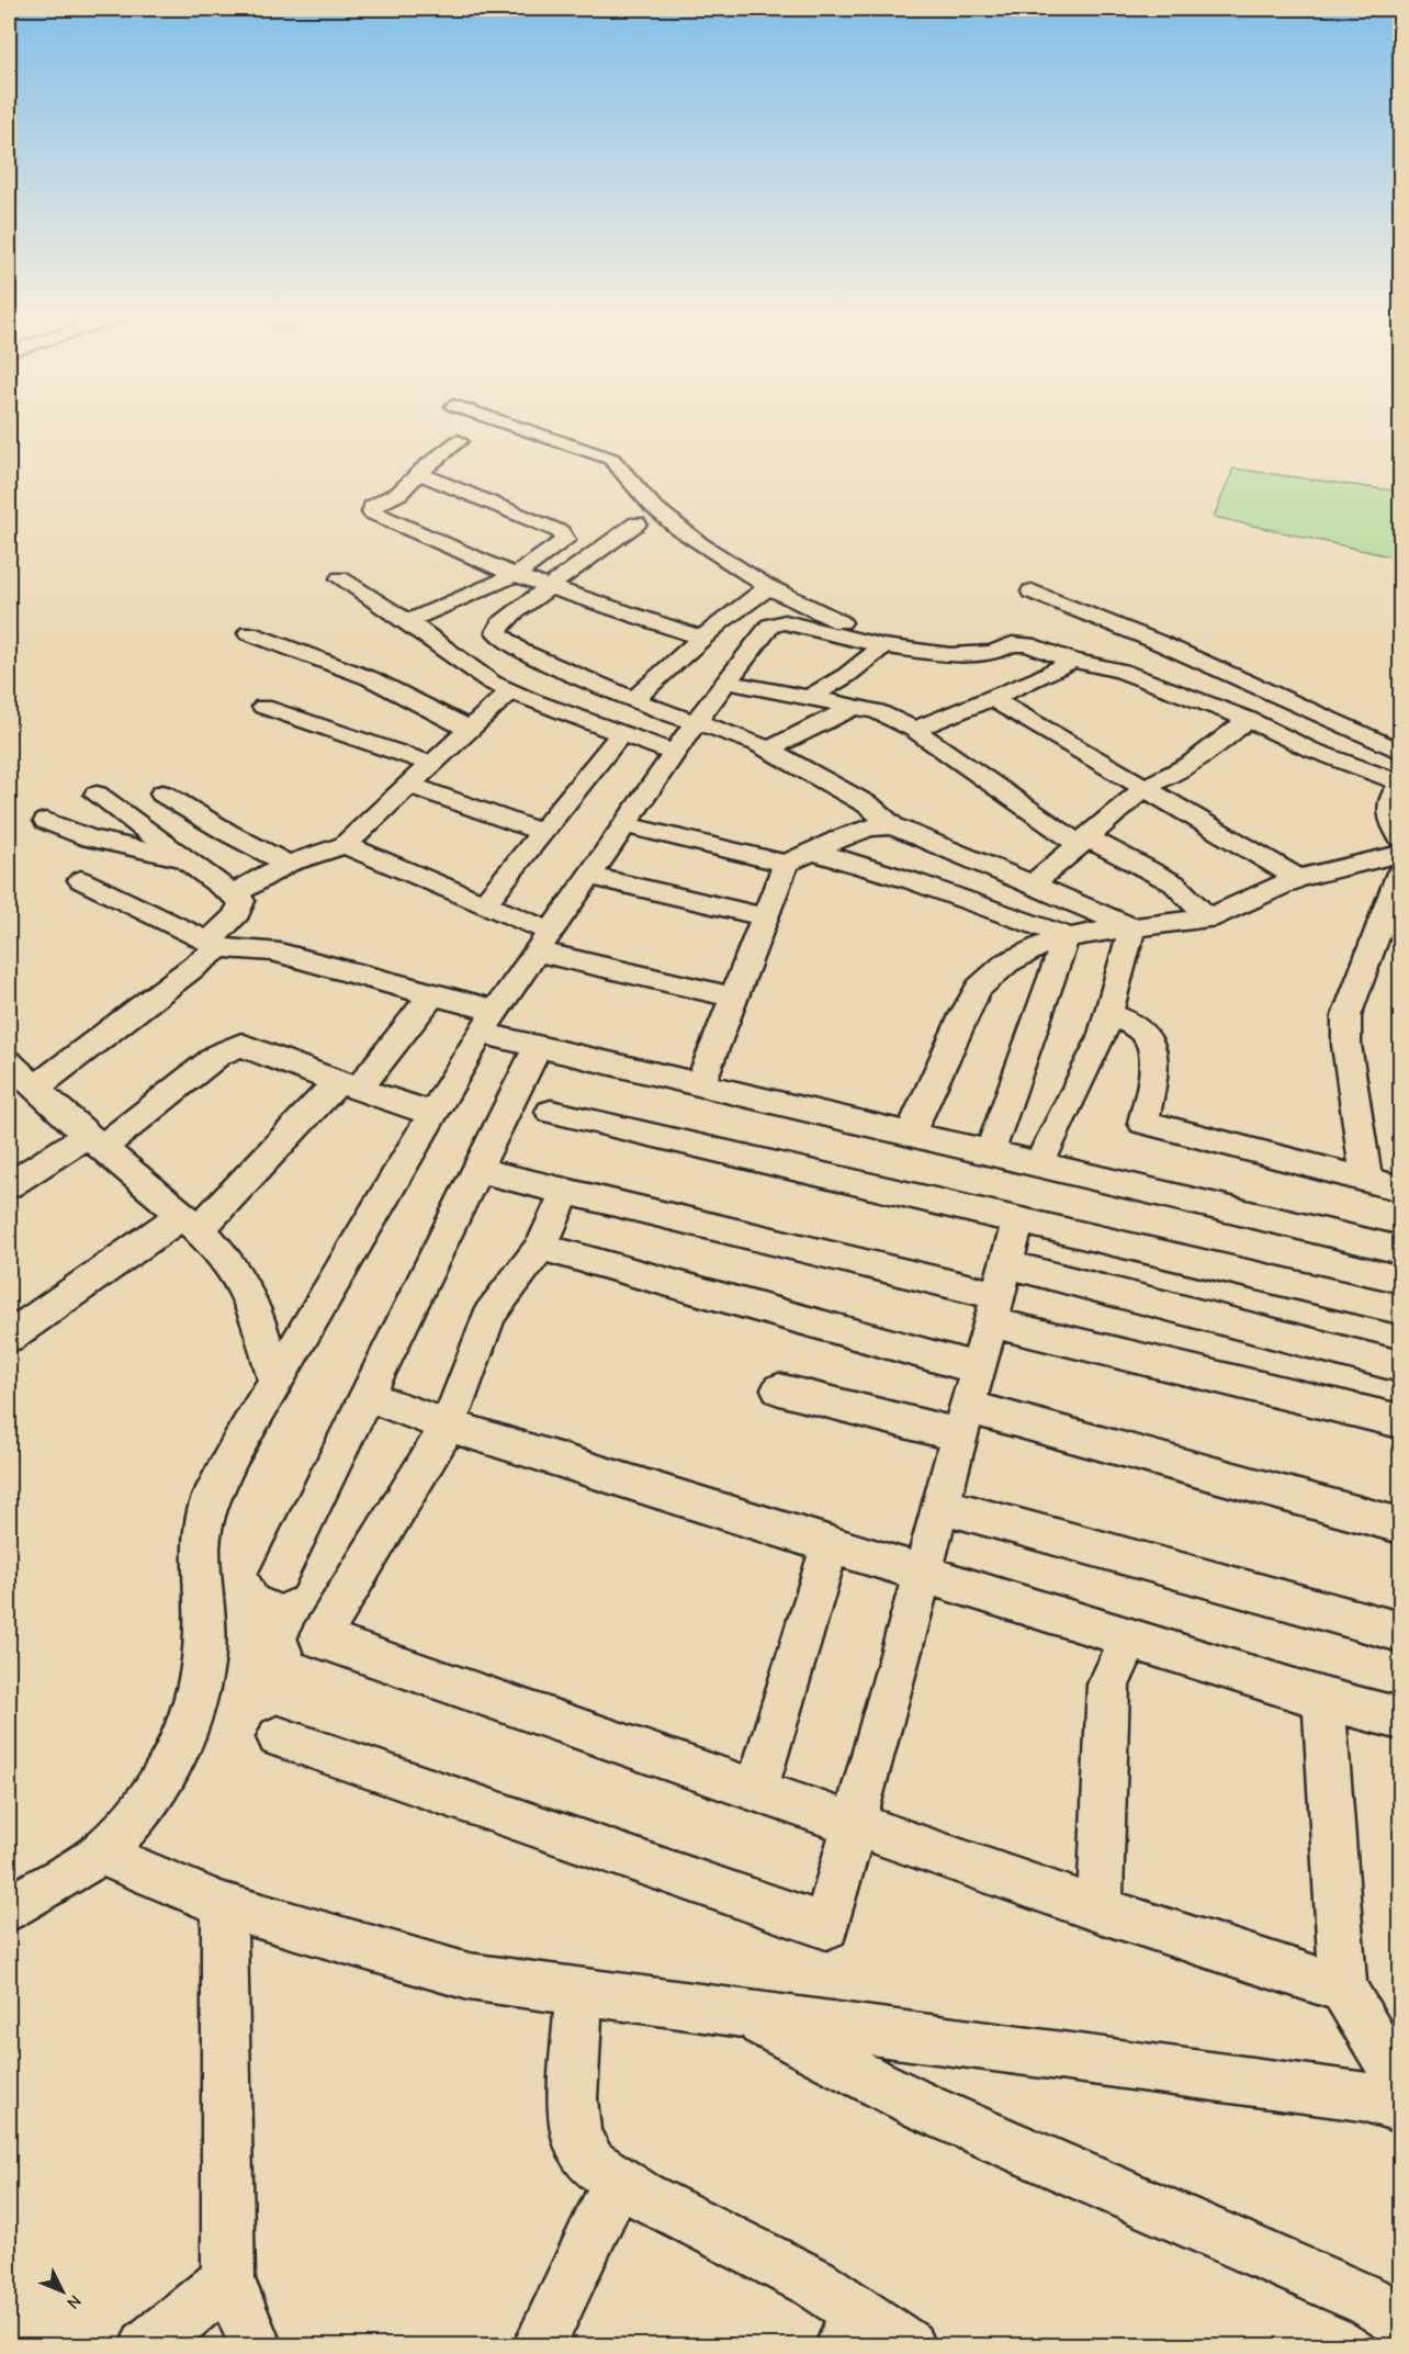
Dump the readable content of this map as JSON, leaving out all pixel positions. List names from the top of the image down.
{
  "north": "bottom right"
}
